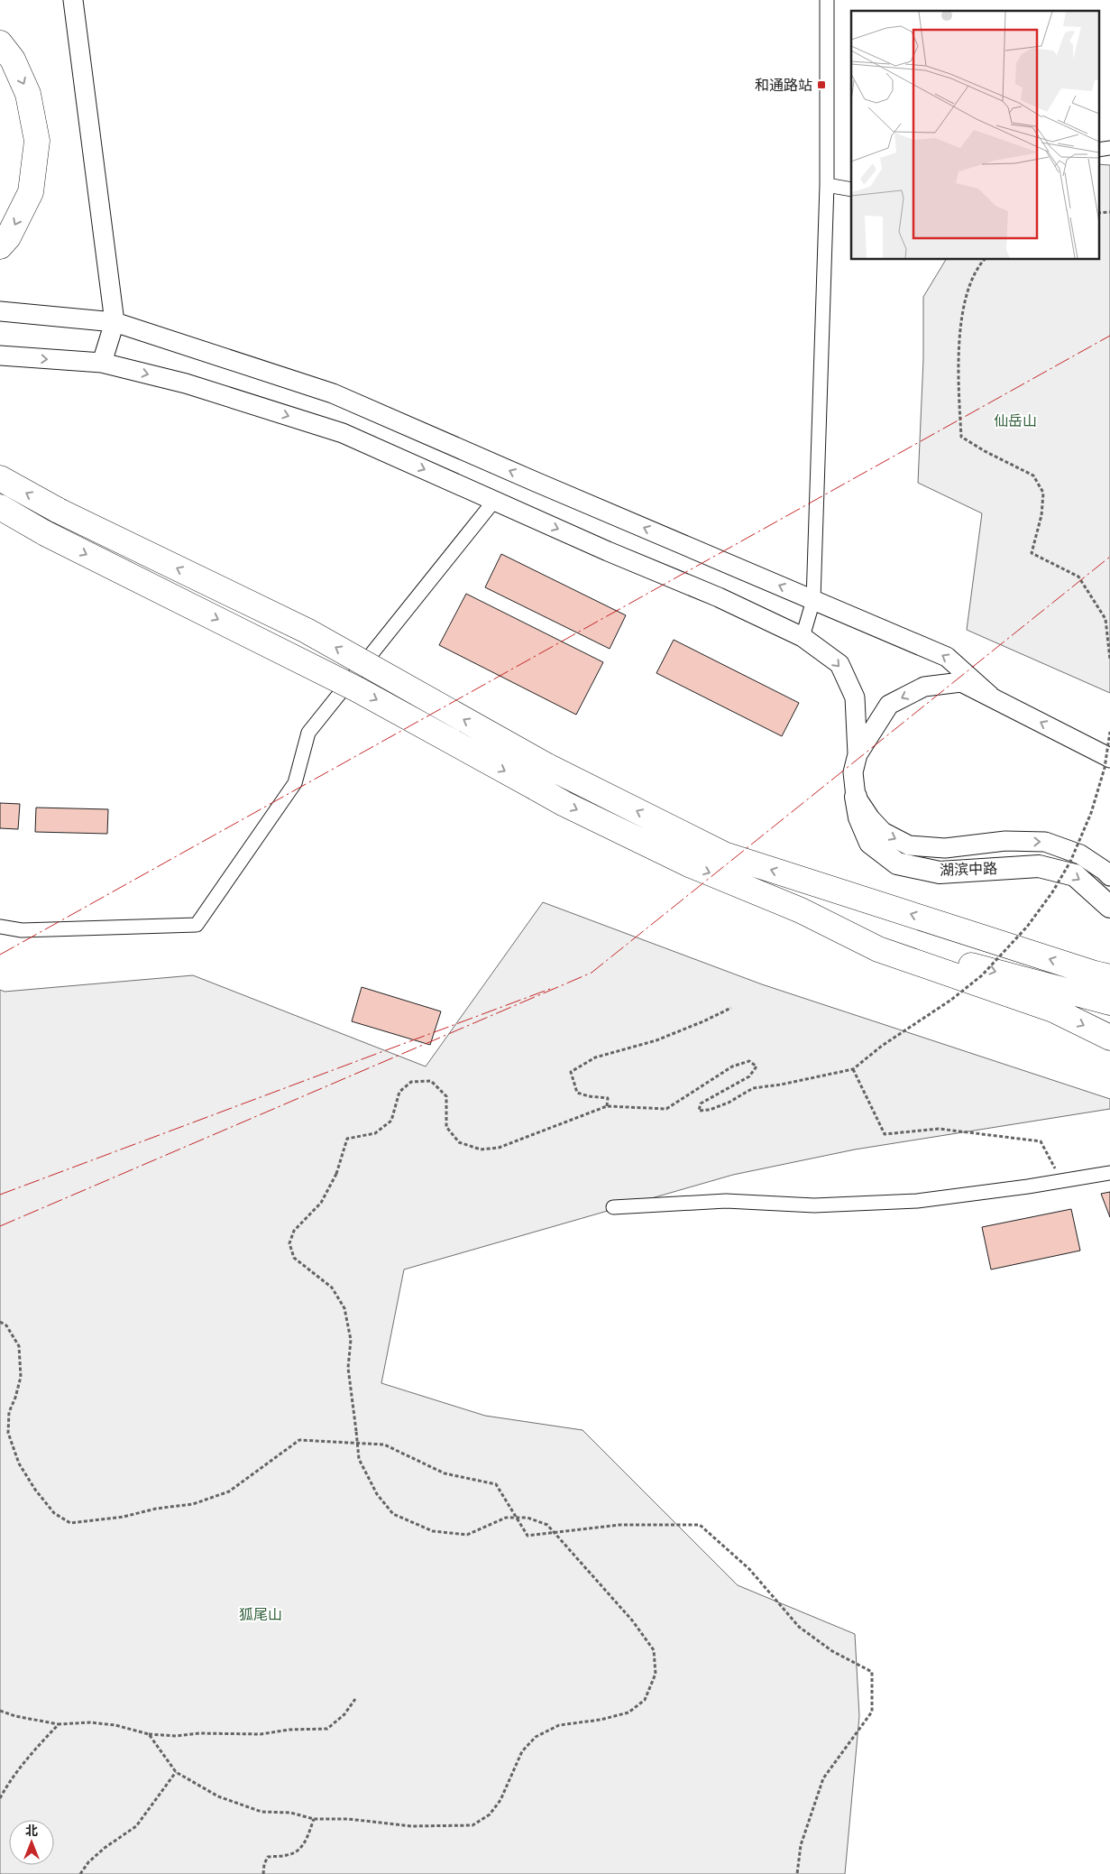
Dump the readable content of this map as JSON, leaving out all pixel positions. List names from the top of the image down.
{
  "streets": {
    "main road": ["湖滨中路"]
  },
  "parks": ["仙岳山", "狐尾山"],
  "places": {
    "transit": ["和通路站"]
  },
  "north": "top"
}
